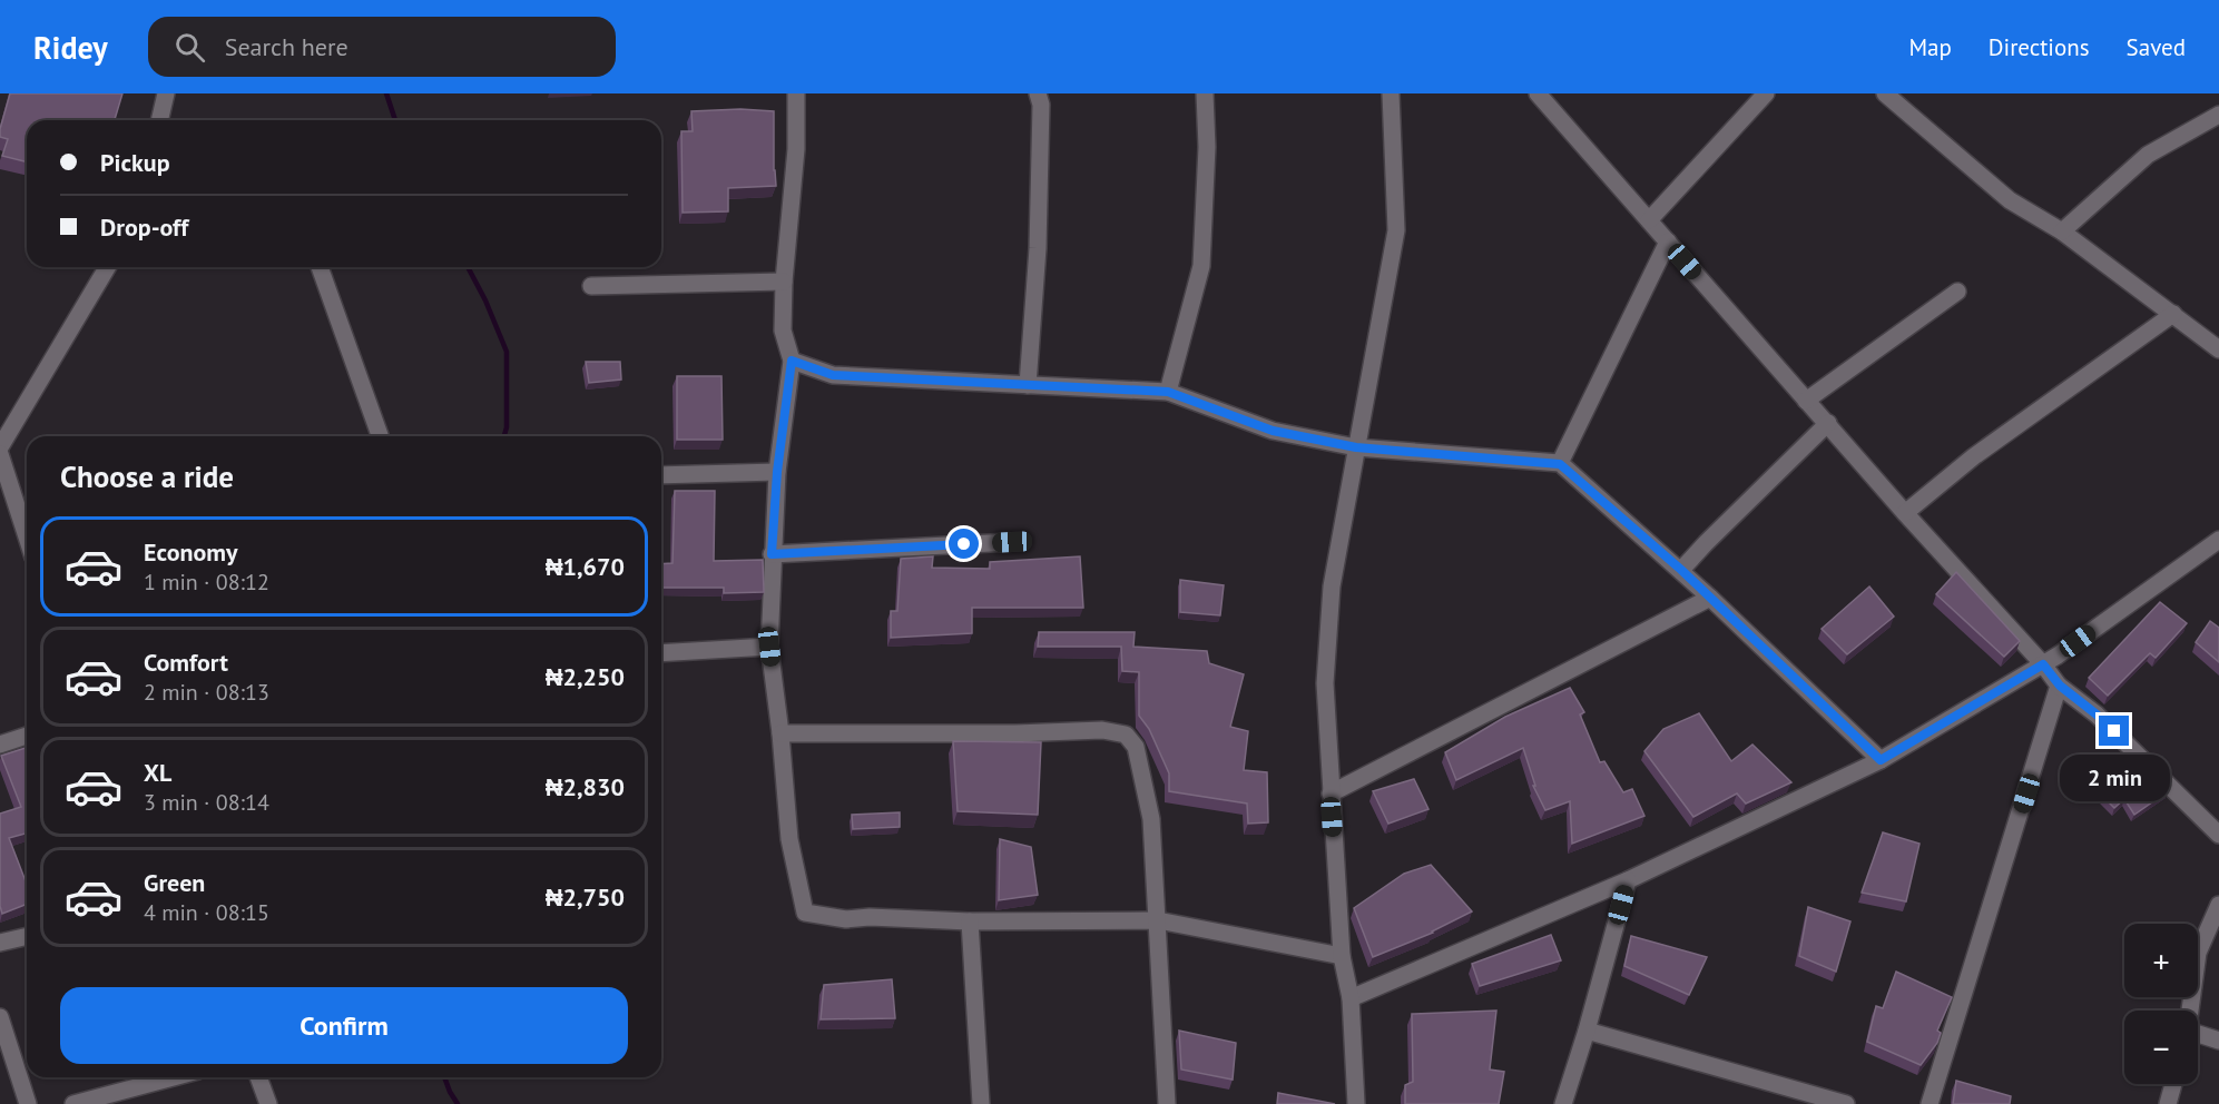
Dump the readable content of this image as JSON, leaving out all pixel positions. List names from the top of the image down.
{
  "page": {
    "header": "Ridey",
    "search": "Search here",
    "nav": ["Map", "Directions", "Saved"],
    "banner": ["Pickup", "Drop-off"],
    "heading": "Choose a ride",
    "list": [
      {
        "name": "Economy",
        "note": "1 min · 08:12",
        "value": "₦1,670"
      },
      {
        "name": "Comfort",
        "note": "2 min · 08:13",
        "value": "₦2,250"
      },
      {
        "name": "XL",
        "note": "3 min · 08:14",
        "value": "₦2,830"
      },
      {
        "name": "Green",
        "note": "4 min · 08:15",
        "value": "₦2,750"
      }
    ],
    "bubble": "2 min",
    "map_buttons": ["+", "−"],
    "buttons": "Confirm"
  }
}
